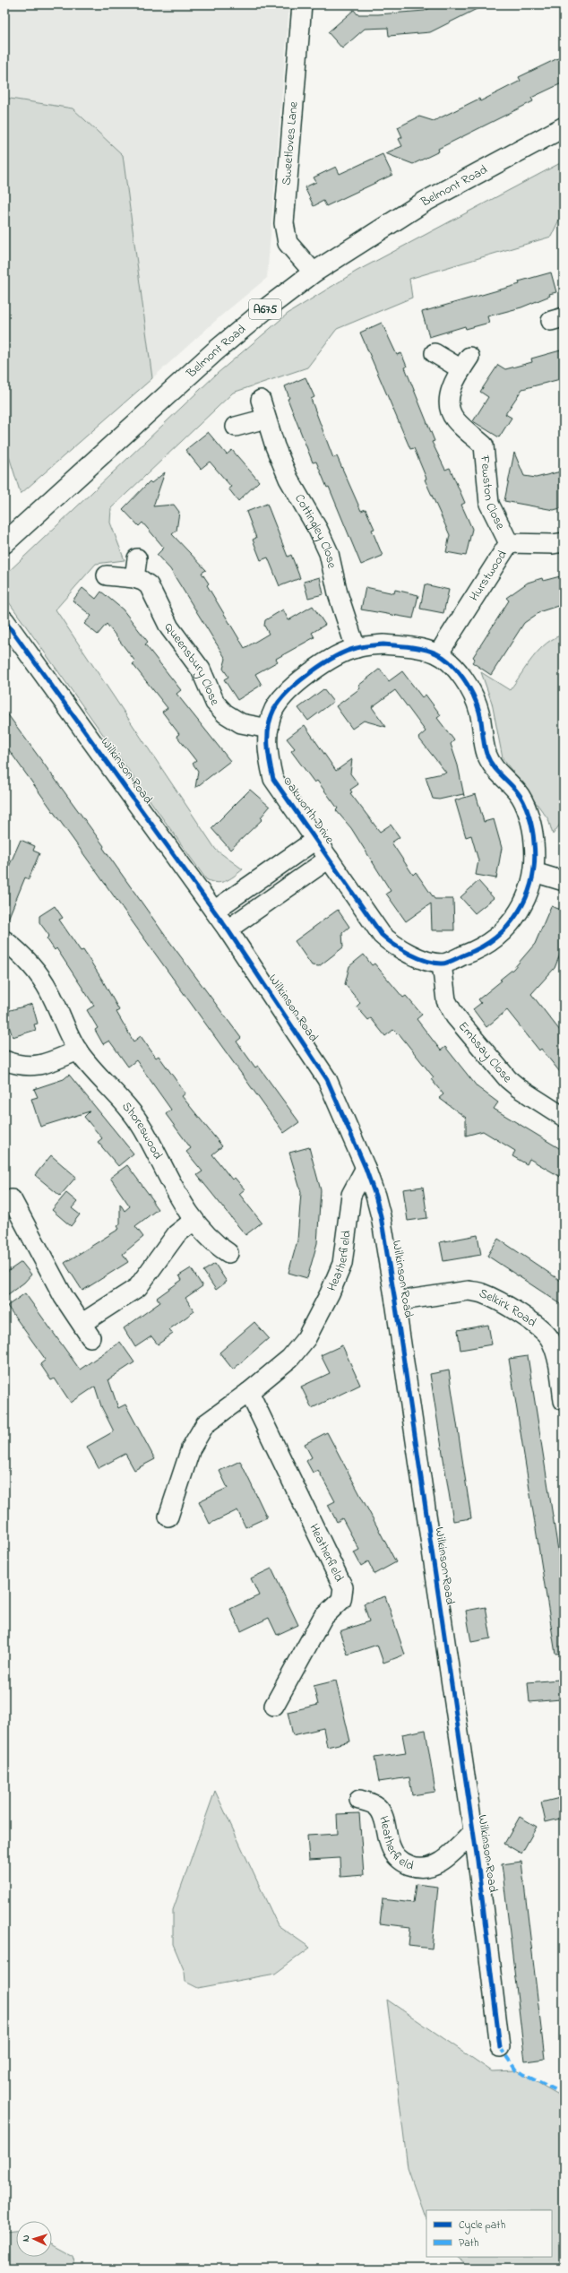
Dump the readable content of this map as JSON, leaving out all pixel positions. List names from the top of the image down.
{
  "streets": {
    "main road": ["Belmont Road", "A675"],
    "street": [
      "Sweetloves Lane",
      "Fewston Close",
      "Cottingley Close",
      "Hurstwood",
      "Queensbury Close",
      "Wilkinson Road",
      "Oakworth Drive",
      "Embsay Close",
      "Shoreswood",
      "Heatherfield",
      "Selkirk Road"
    ]
  },
  "crossings": [
    ["Sweetloves Lane", "Belmont Road"],
    ["Fewston Close", "Hurstwood"],
    ["Cottingley Close", "Oakworth Drive"],
    ["Hurstwood", "Oakworth Drive"],
    ["Queensbury Close", "Oakworth Drive"],
    ["Wilkinson Road", "Heatherfield"],
    ["Wilkinson Road", "Selkirk Road"],
    ["Oakworth Drive", "Embsay Close"]
  ],
  "legend": ["Cycle path", "Path"],
  "north": "left"
}
